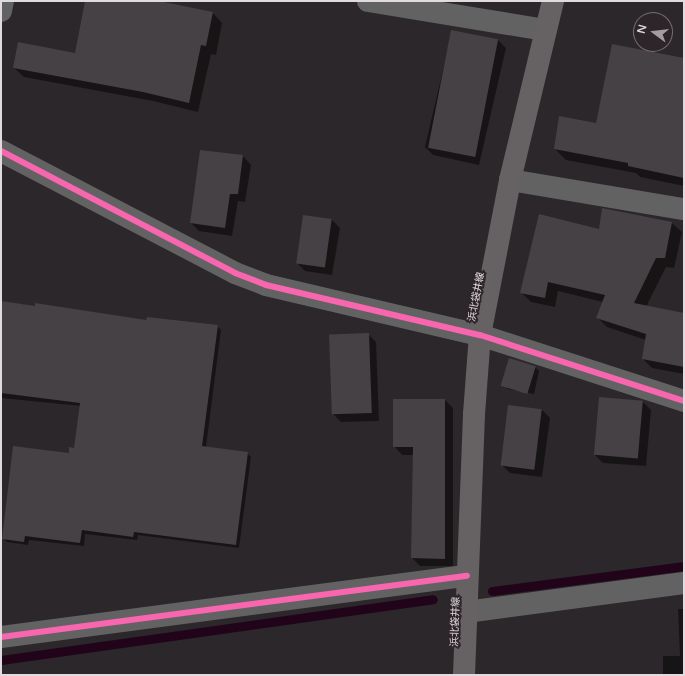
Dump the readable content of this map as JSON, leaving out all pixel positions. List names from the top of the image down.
{
  "streets": {
    "main road": ["浜北袋井線"]
  },
  "north": "left"
}
